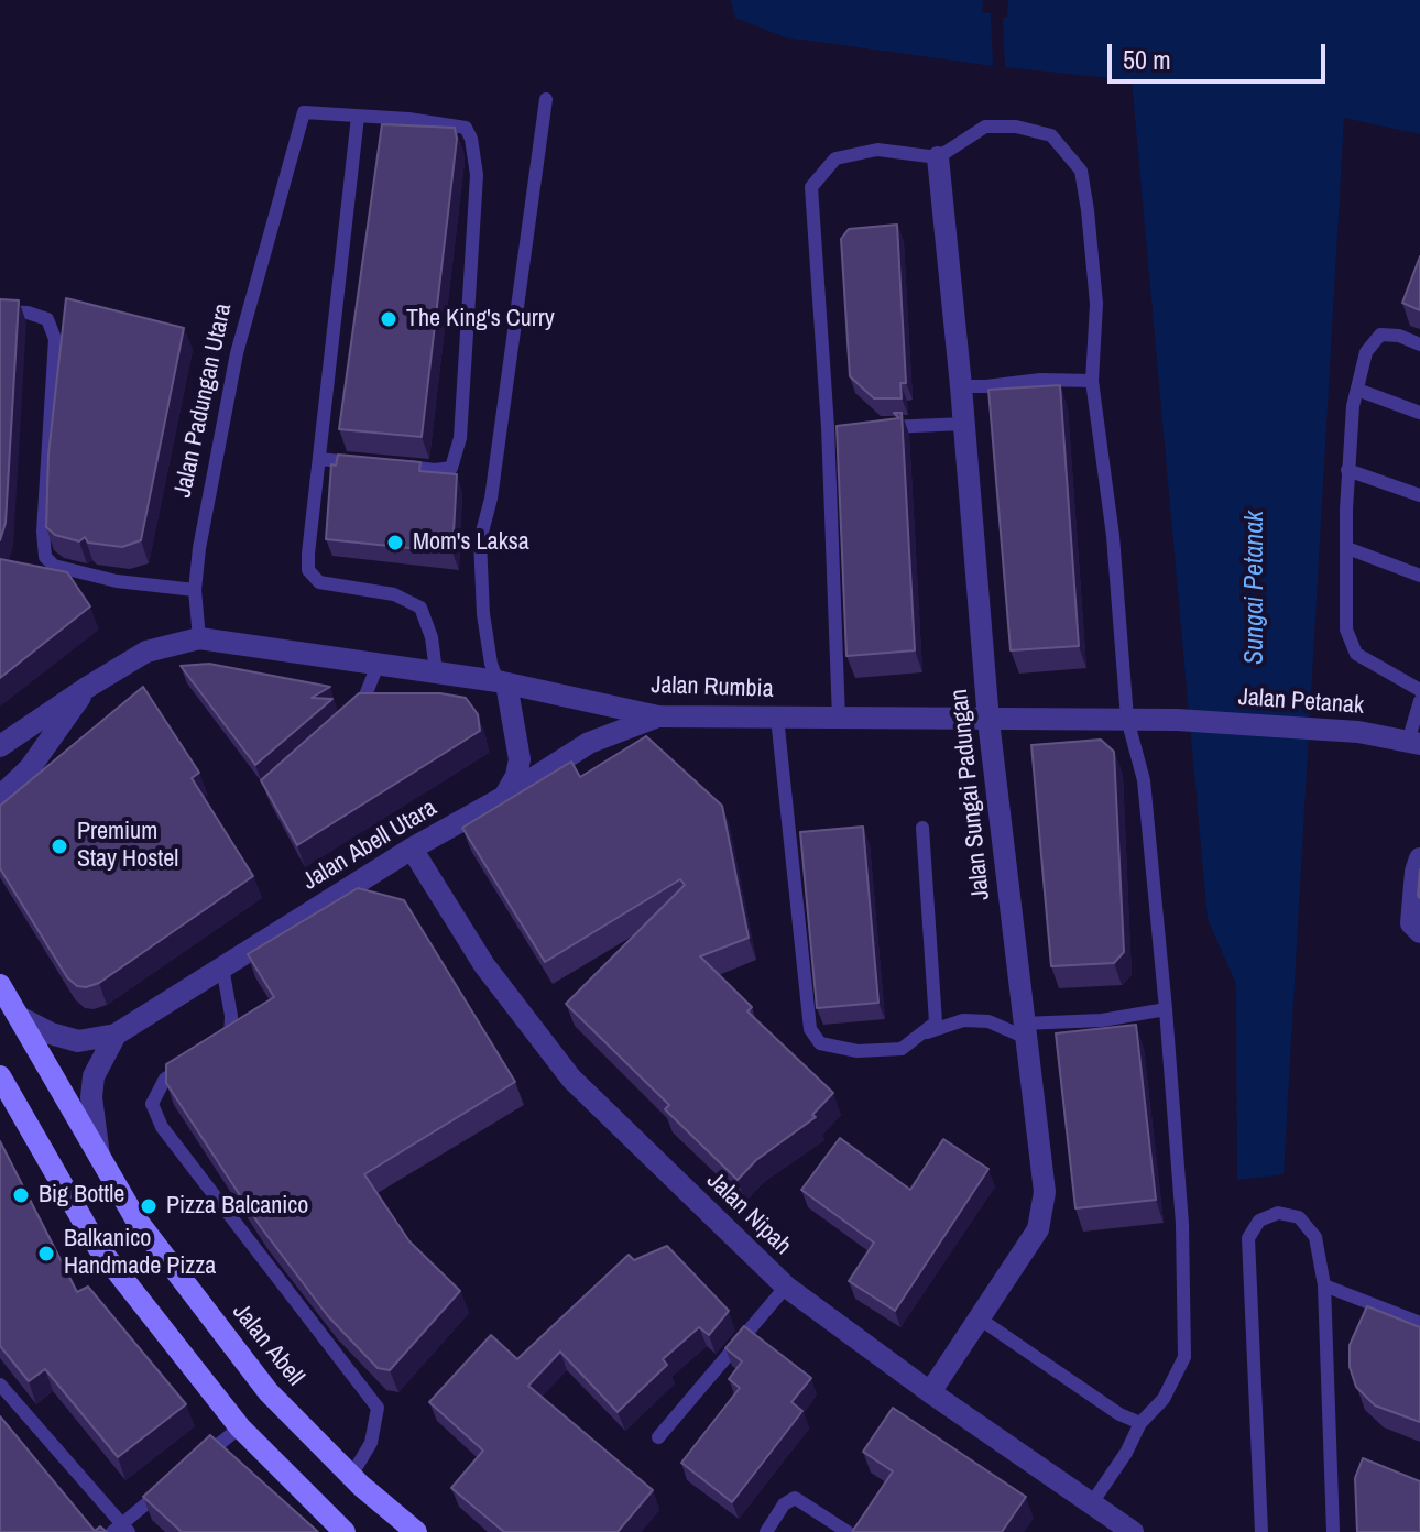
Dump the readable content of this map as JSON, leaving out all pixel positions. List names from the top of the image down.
{
  "streets": {
    "main road": ["Jalan Abell"],
    "street": [
      "Jalan Rumbia",
      "Jalan Petanak",
      "Jalan Sungai Padungan",
      "Jalan Abell Utara",
      "Jalan Nipah"
    ],
    "lane": ["Jalan Padungan Utara"]
  },
  "crossings": [
    ["Jalan Padungan Utara", "Jalan Rumbia"],
    ["Jalan Rumbia", "Jalan Petanak"],
    ["Jalan Rumbia", "Jalan Sungai Padungan"],
    ["Jalan Rumbia", "Jalan Abell Utara"],
    ["Jalan Sungai Padungan", "Jalan Nipah"],
    ["Jalan Abell Utara", "Jalan Nipah"]
  ],
  "water": ["Sungai Petanak"],
  "places": [
    "The King's Curry",
    "Mom's Laksa",
    "Premium Stay Hostel",
    "Big Bottle",
    "Pizza Balcanico",
    "Balkanico Handmade Pizza"
  ],
  "scale_bar": "50 m"
}
